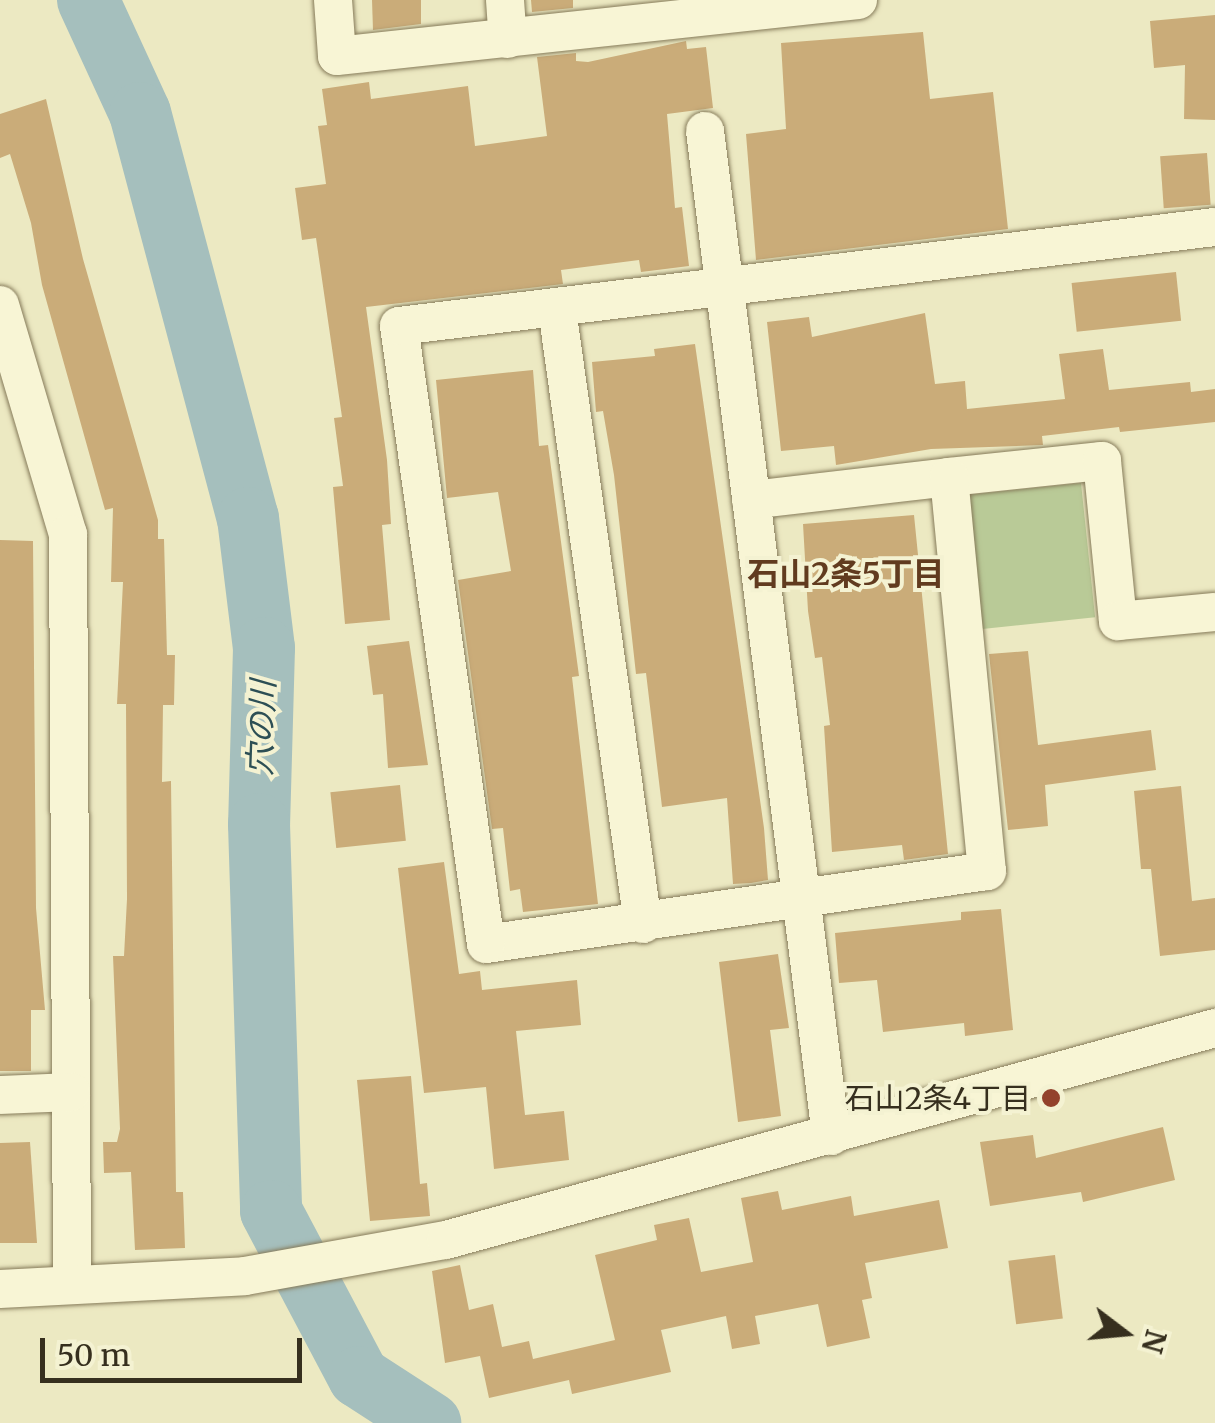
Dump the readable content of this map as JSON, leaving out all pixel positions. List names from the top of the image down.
{
  "districts": ["石山2条5丁目"],
  "water": ["穴の川"],
  "places": ["石山2条4丁目"],
  "scale_bar": "50 m",
  "north": "right"
}
